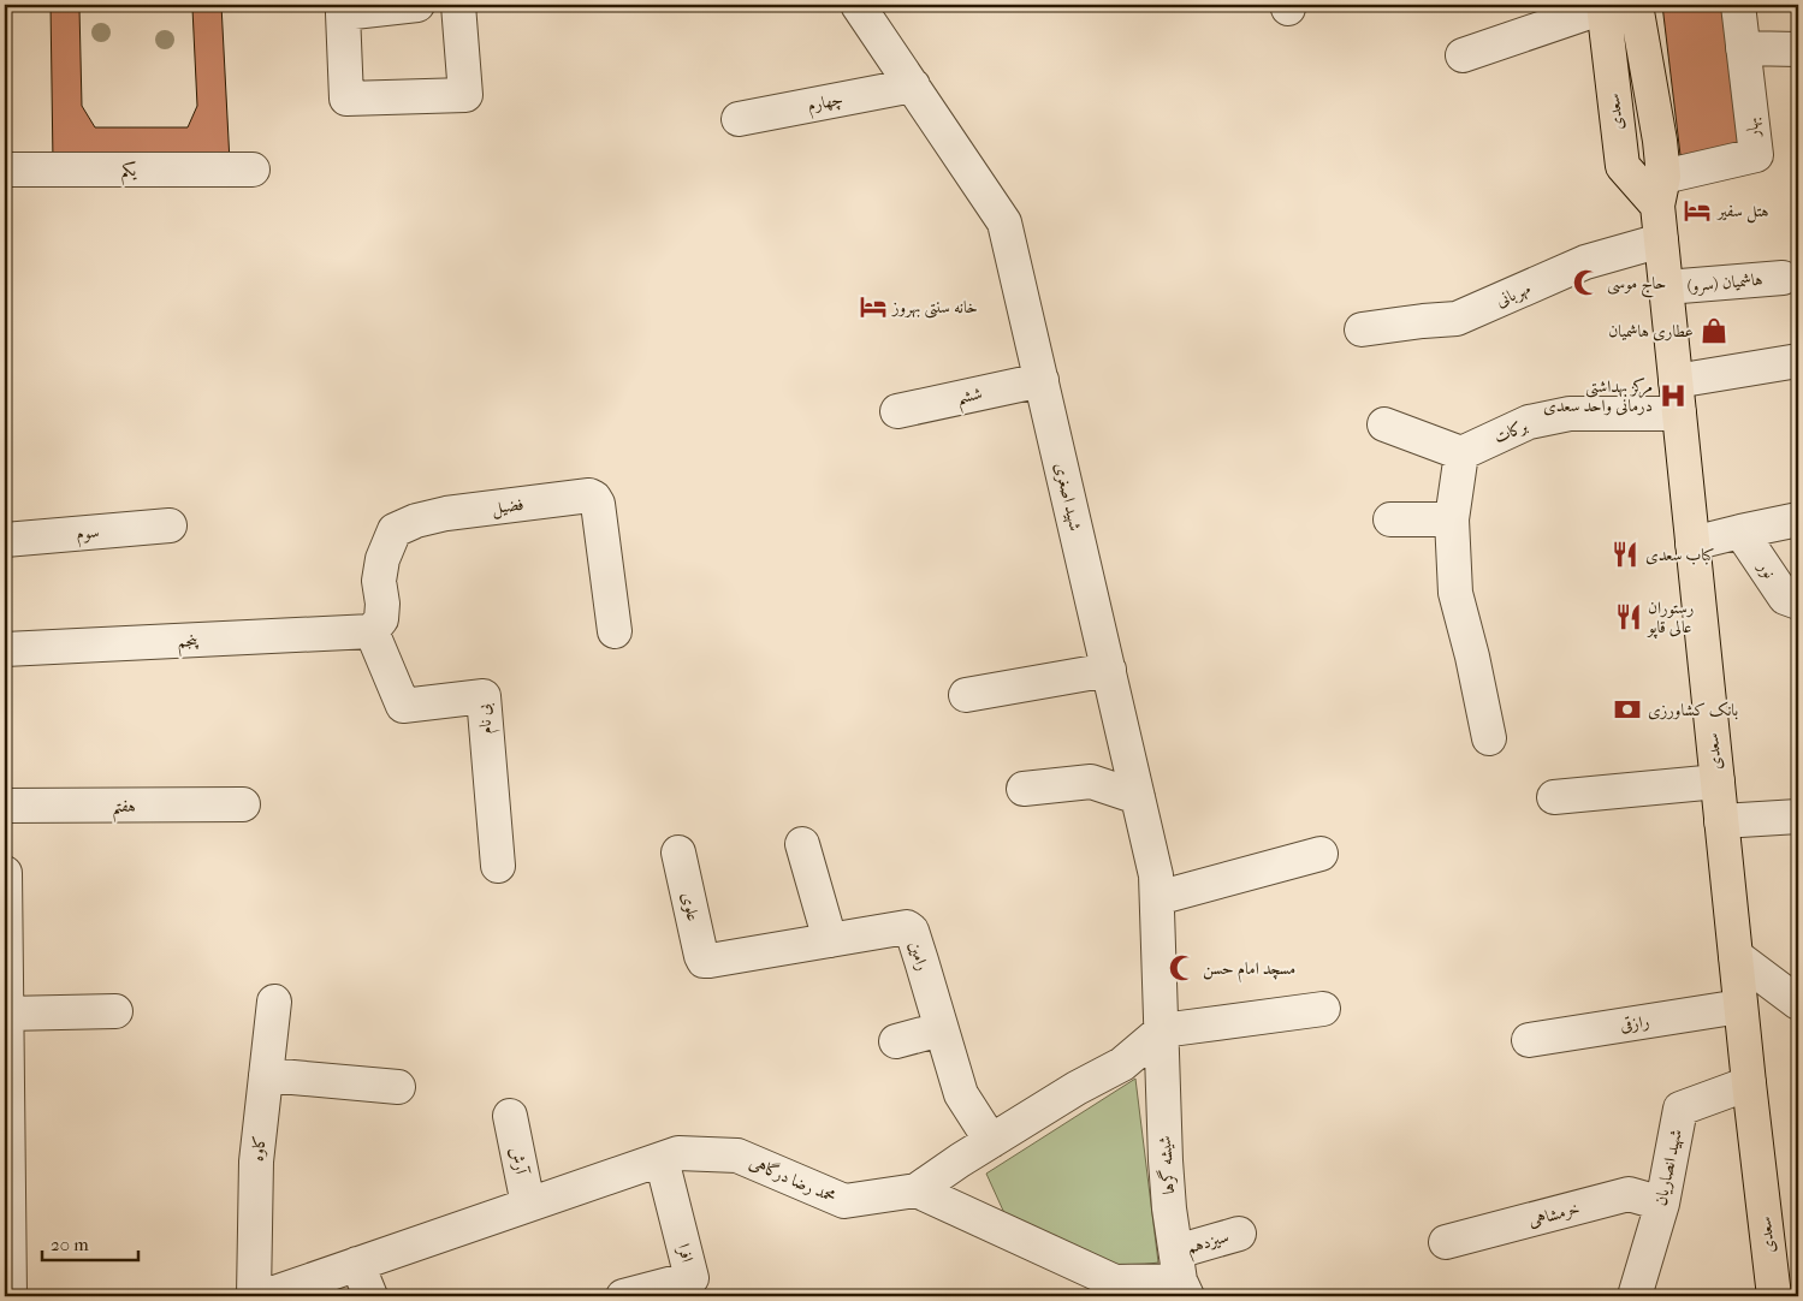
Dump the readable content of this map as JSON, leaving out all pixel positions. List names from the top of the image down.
{
  "streets": {
    "main road": ["سعدی"],
    "street": [
      "چهارم",
      "بهار",
      "یکم",
      "هاشمیان (سرو)",
      "مهربانی",
      "ششم",
      "برکات",
      "شهید اصغری",
      "فضیل",
      "سوم",
      "نور",
      "پنجم",
      "بی نام",
      "هفتم",
      "علوی",
      "رامین",
      "رازقی",
      "کاوه",
      "آرش",
      "شیشه گرها",
      "شهید انصاریان",
      "محمد رضا درگاهی",
      "خرمشاهی",
      "سیزدهم",
      "افرا"
    ]
  },
  "crossings": [
    ["چهارم", "شهید اصغری"],
    ["سعدی", "بهار"],
    ["سعدی", "هاشمیان (سرو)"],
    ["سعدی", "مهربانی"],
    ["سعدی", "برکات"],
    ["سعدی", "رازقی"],
    ["سعدی", "شهید انصاریان"],
    ["ششم", "شهید اصغری"],
    ["شهید اصغری", "شیشه گرها"],
    ["فضیل", "پنجم"],
    ["فضیل", "بی نام"],
    ["پنجم", "بی نام"],
    ["علوی", "رامین"],
    ["آرش", "محمد رضا درگاهی"],
    ["شیشه گرها", "سیزدهم"],
    ["شهید انصاریان", "خرمشاهی"],
    ["محمد رضا درگاهی", "افرا"]
  ],
  "places": {
    "hotel": ["هتل سفیر", "خانه سنتی بهروز"],
    "mosque": ["حاج موسی", "مسچد امام حسن"],
    "shop": ["عطاری هاشمیان"],
    "hospital": ["مرکز بهداشتی درمانی واحد سعدی"],
    "restaurant": ["کباب سعدی", "رستوران عالی قاپو"],
    "bank": ["بانک کشاورزی"]
  },
  "scale_bar": "20 m"
}
